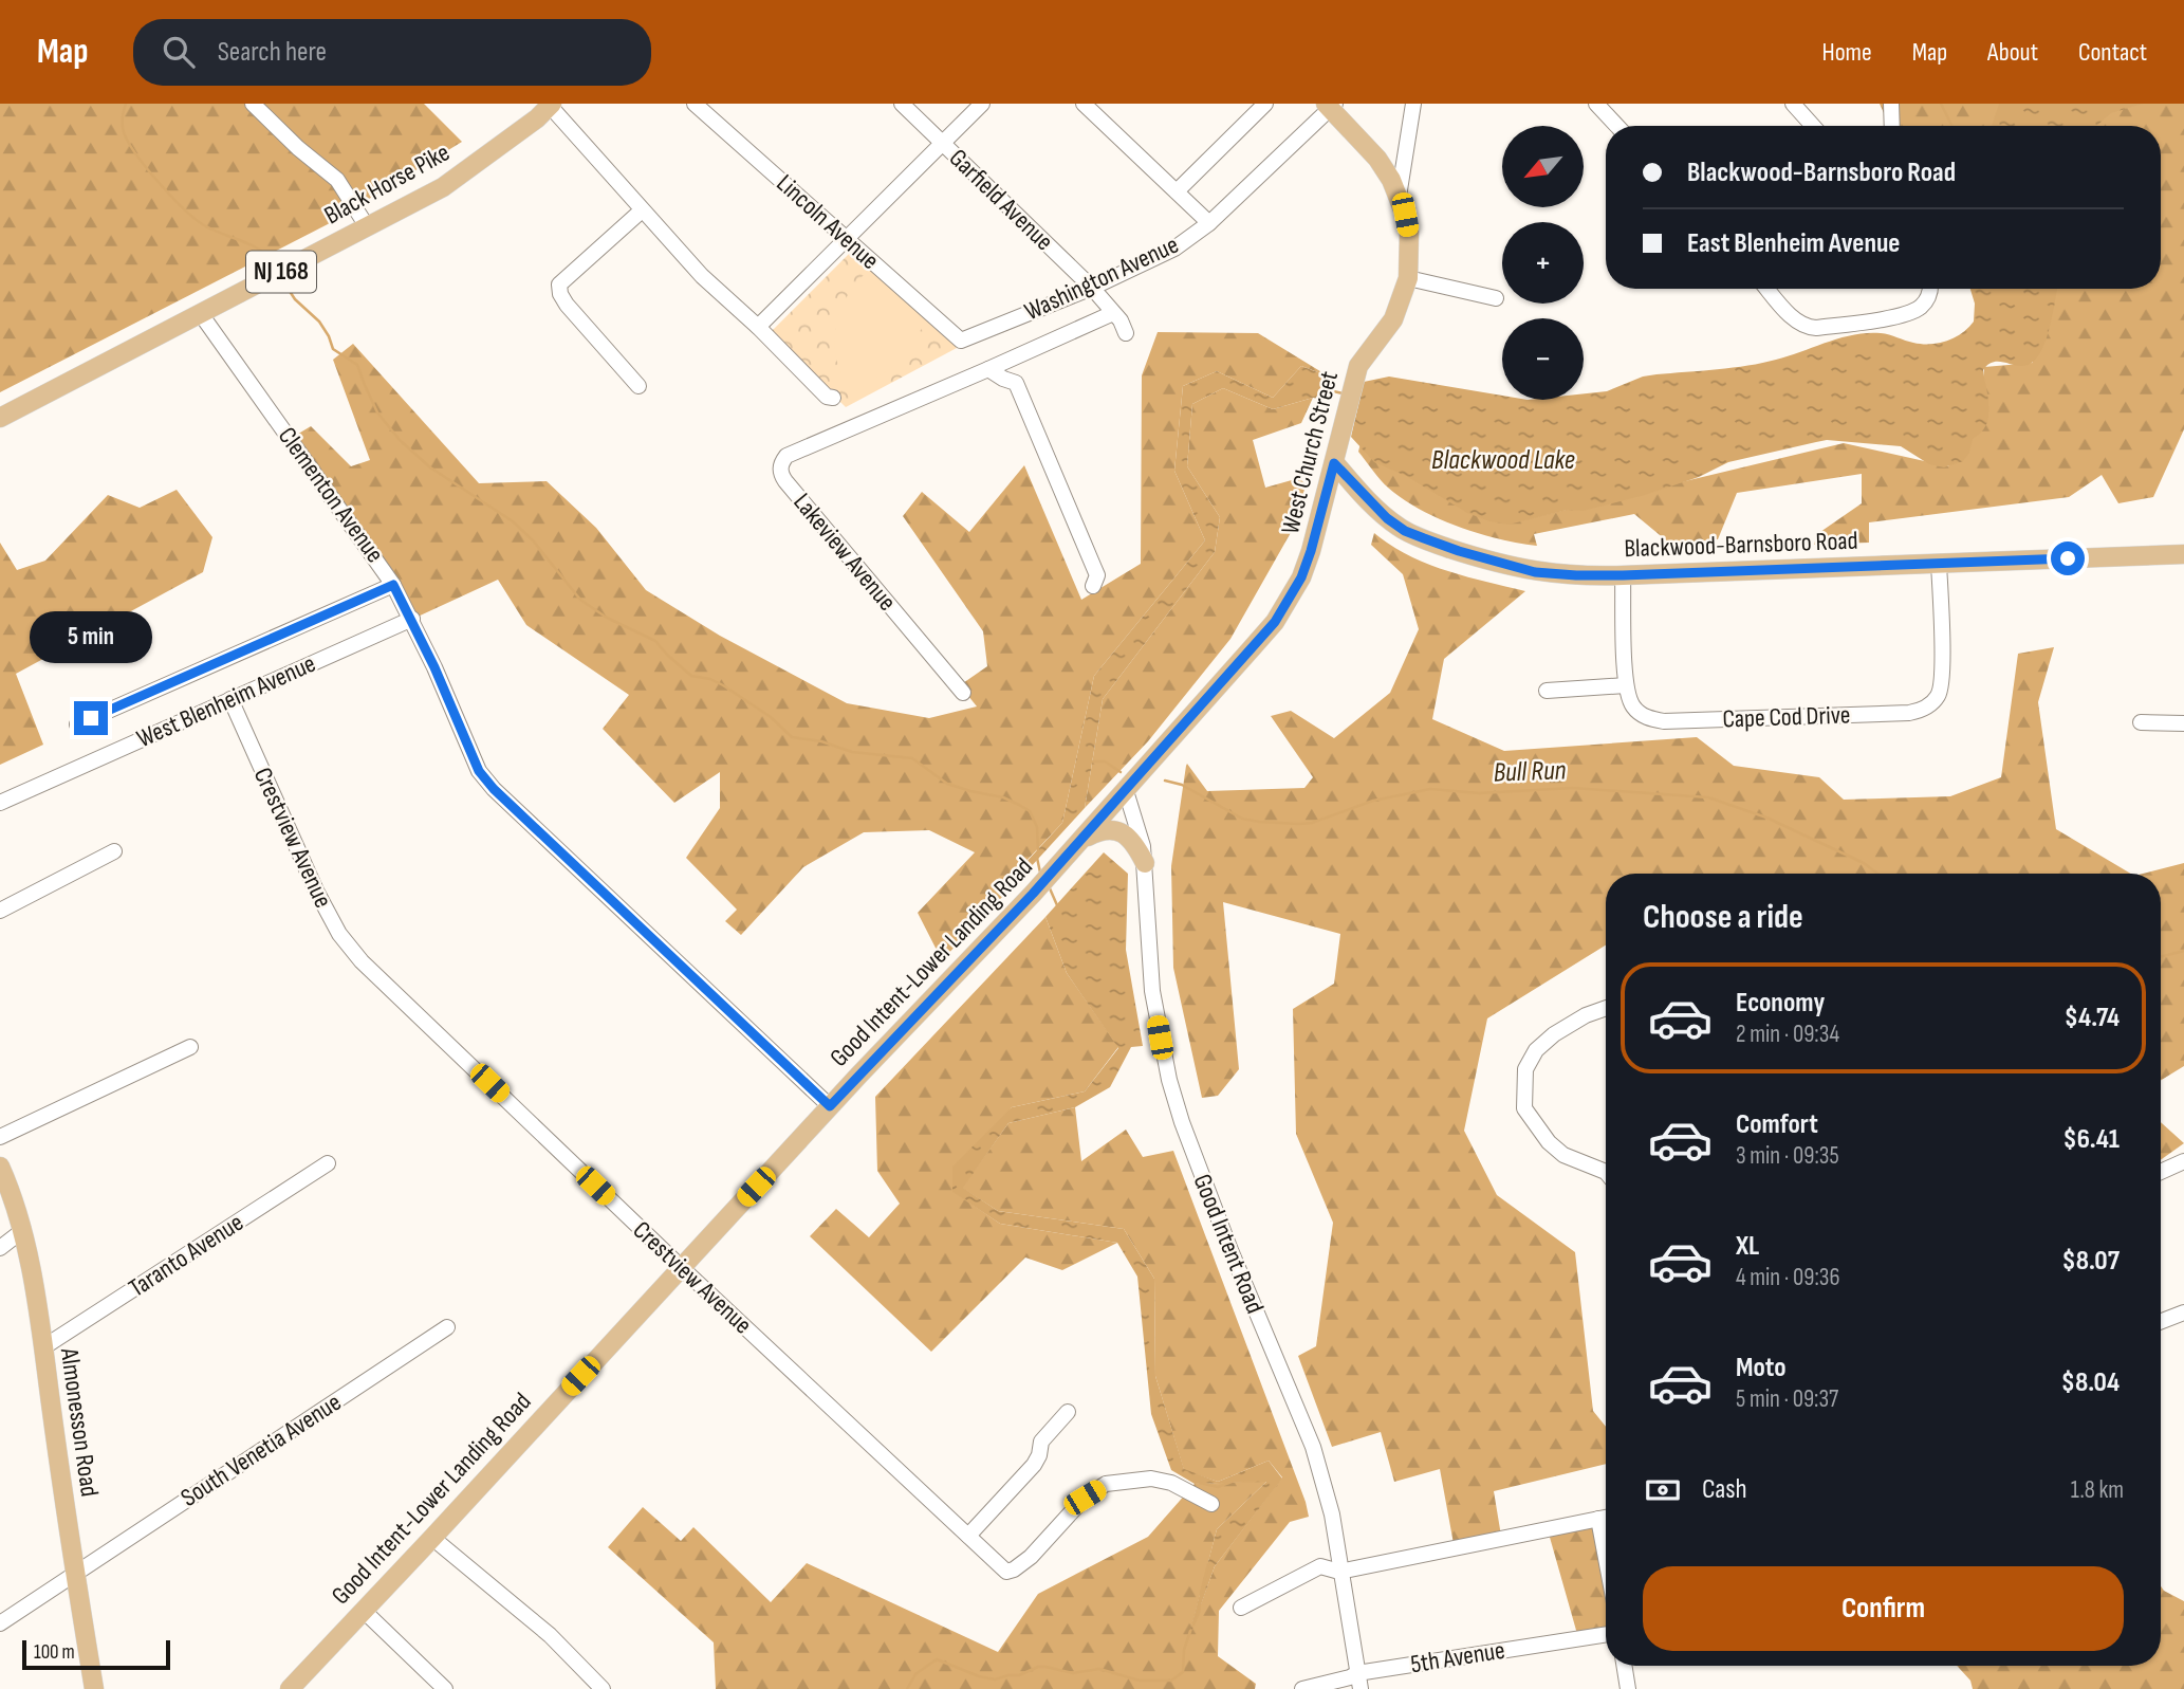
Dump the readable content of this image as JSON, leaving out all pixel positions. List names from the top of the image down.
{
  "streets": {
    "main road": [
      "Black Horse Pike",
      "NJ 168",
      "West Church Street",
      "Blackwood-Barnsboro Road",
      "Good Intent-Lower Landing Road",
      "Almonesson Road"
    ],
    "street": [
      "Garfield Avenue",
      "Lincoln Avenue",
      "Washington Avenue",
      "Clementon Avenue",
      "Lakeview Avenue",
      "West Blenheim Avenue",
      "Cape Cod Drive",
      "Crestview Avenue",
      "Good Intent Road",
      "Taranto Avenue",
      "South Venetia Avenue",
      "5th Avenue"
    ]
  },
  "crossings": [
    ["Black Horse Pike", "Clementon Avenue"],
    ["Garfield Avenue", "Washington Avenue"],
    ["Lincoln Avenue", "Washington Avenue"],
    ["Washington Avenue", "West Church Street"],
    ["Washington Avenue", "Lakeview Avenue"],
    ["West Church Street", "Blackwood-Barnsboro Road"],
    ["West Church Street", "Good Intent-Lower Landing Road"],
    ["West Church Street", "Good Intent Road"],
    ["Clementon Avenue", "West Blenheim Avenue"],
    ["Clementon Avenue", "Good Intent-Lower Landing Road"],
    ["Blackwood-Barnsboro Road", "Cape Cod Drive"],
    ["West Blenheim Avenue", "Crestview Avenue"],
    ["Crestview Avenue", "Good Intent-Lower Landing Road"],
    ["Good Intent-Lower Landing Road", "Good Intent Road"],
    ["Good Intent Road", "5th Avenue"],
    ["Taranto Avenue", "Almonesson Road"],
    ["Almonesson Road", "South Venetia Avenue"]
  ],
  "water": ["Blackwood Lake", "Bull Run"],
  "scale_bar": "100 m",
  "north": "bottom left",
  "page": {
    "header": "Map",
    "search": "Search here",
    "nav": [
      "Home",
      "Map",
      "About",
      "Contact"
    ],
    "map_buttons": ["+", "−"],
    "banner": ["Blackwood-Barnsboro Road", "East Blenheim Avenue"],
    "bubble": "5 min",
    "heading": "Choose a ride",
    "list": [
      {
        "name": "Economy",
        "note": "2 min · 09:34",
        "value": "$4.74"
      },
      {
        "name": "Comfort",
        "note": "3 min · 09:35",
        "value": "$6.41"
      },
      {
        "name": "XL",
        "note": "4 min · 09:36",
        "value": "$8.07"
      },
      {
        "name": "Moto",
        "note": "5 min · 09:37",
        "value": "$8.04"
      }
    ],
    "pay": ["Cash", "1.8 km"],
    "buttons": "Confirm",
    "scale": "100 m"
  }
}
